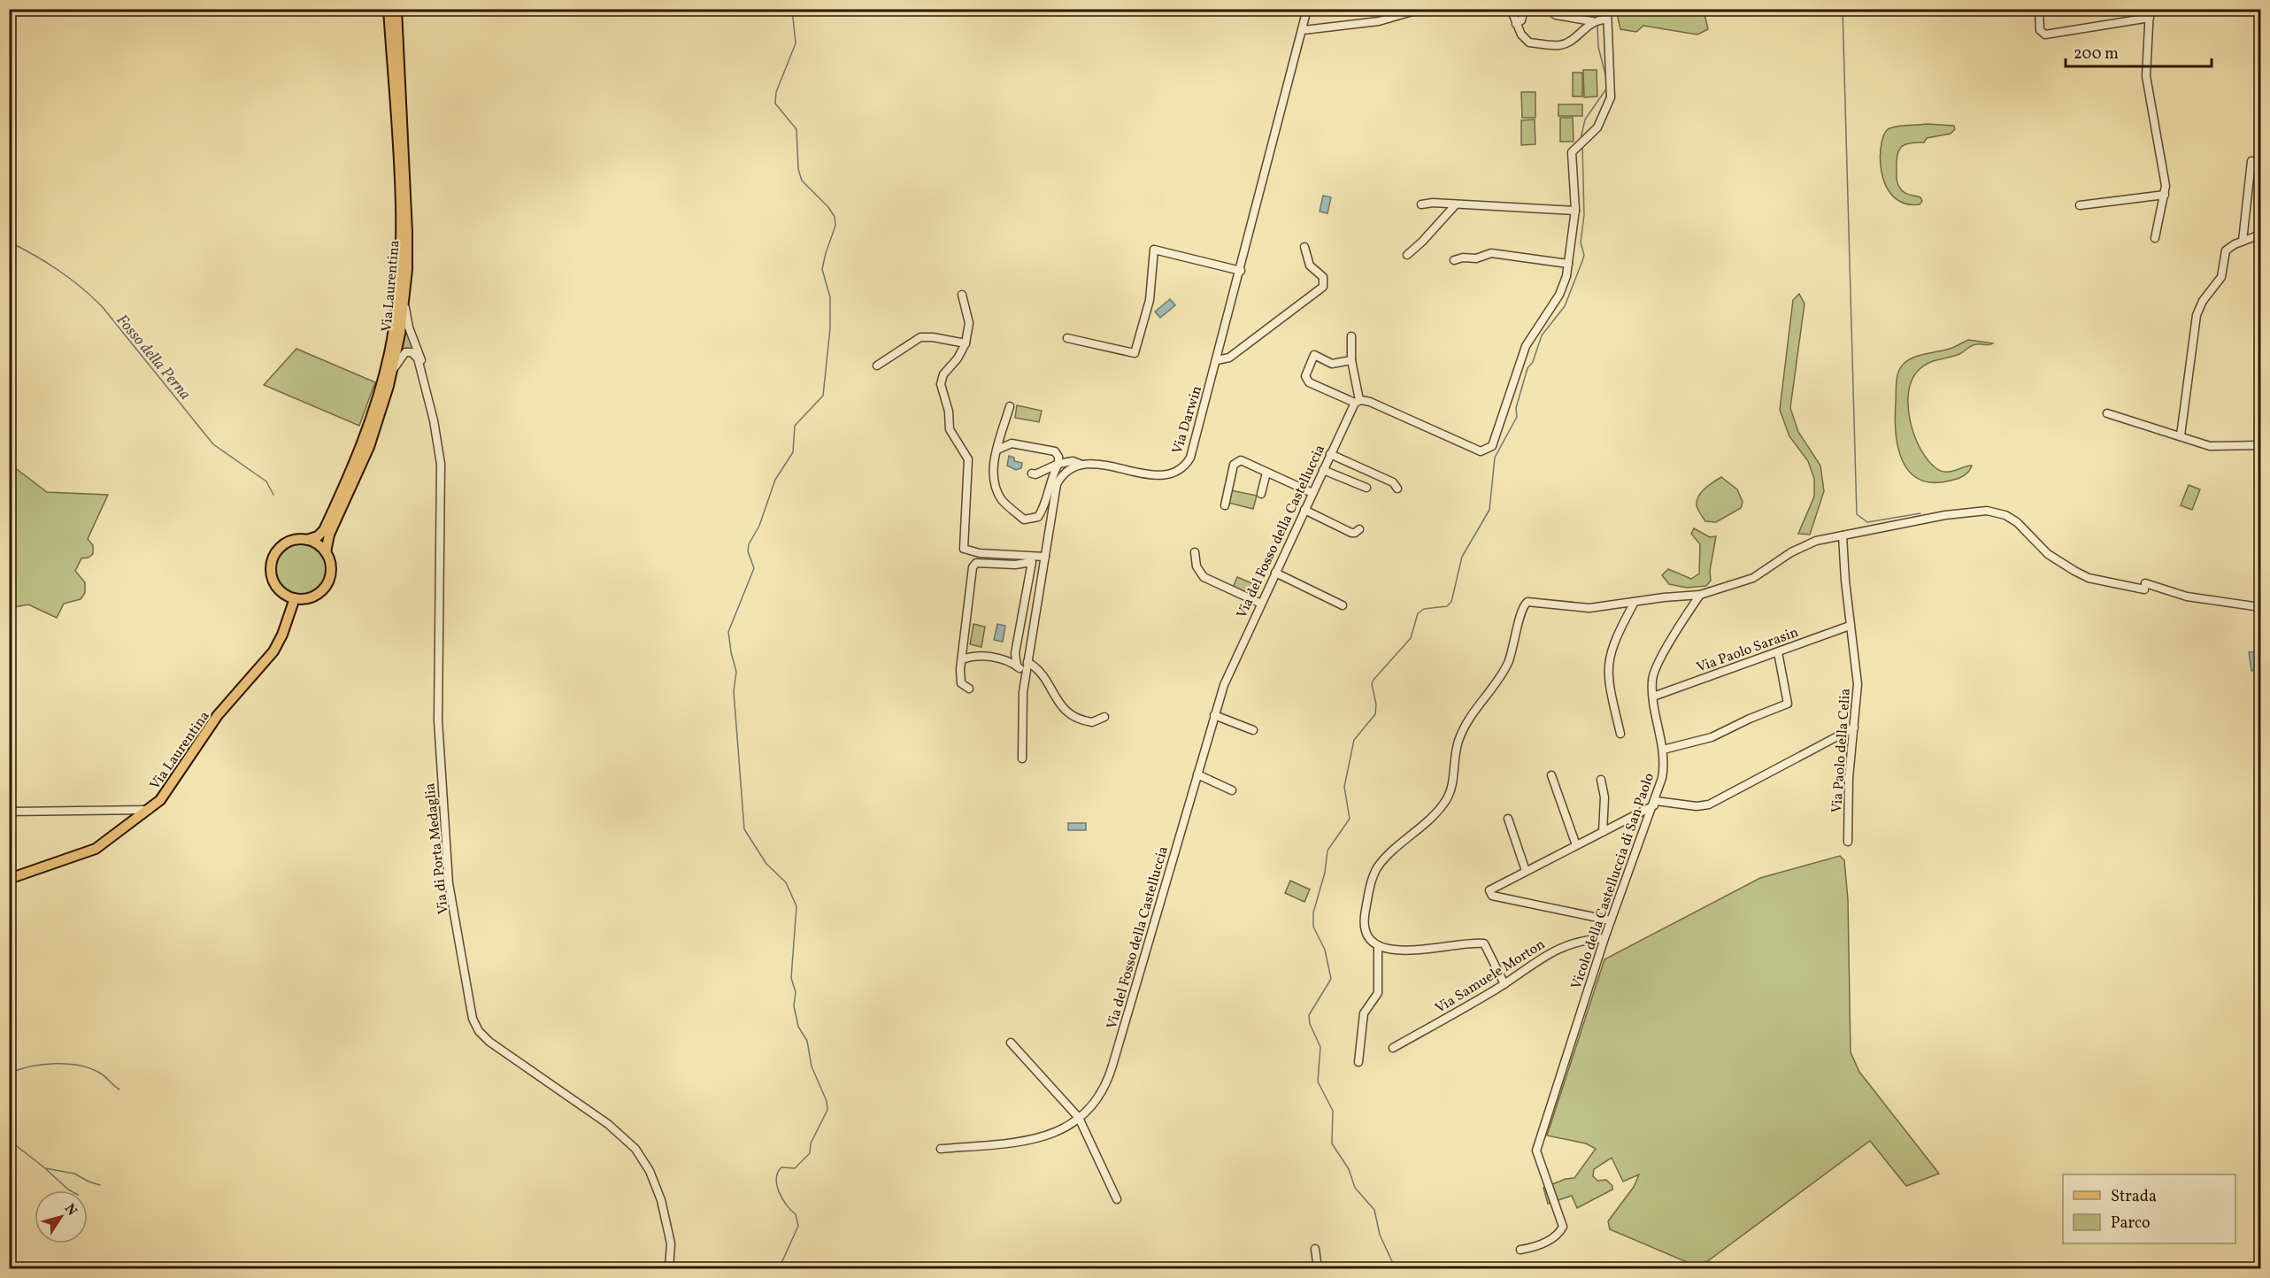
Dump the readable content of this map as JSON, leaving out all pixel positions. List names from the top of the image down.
{
  "streets": {
    "main road": ["Via Laurentina"],
    "street": [
      "Via Darwin",
      "Via del Fosso della Castelluccia",
      "Via Paolo Sarasin",
      "Via Paolo della Celia",
      "Via di Porta Medaglia",
      "Vicolo della Castelluccia di San Paolo",
      "Via Samuele Morton"
    ]
  },
  "crossings": [
    ["Via Laurentina", "Via di Porta Medaglia"],
    ["Via Paolo Sarasin", "Via Paolo della Celia"],
    ["Via Paolo Sarasin", "Vicolo della Castelluccia di San Paolo"],
    ["Vicolo della Castelluccia di San Paolo", "Via Samuele Morton"]
  ],
  "water": ["Fosso della Perna"],
  "legend": ["Strada", "Parco"],
  "scale_bar": "200 m",
  "north": "top right"
}
